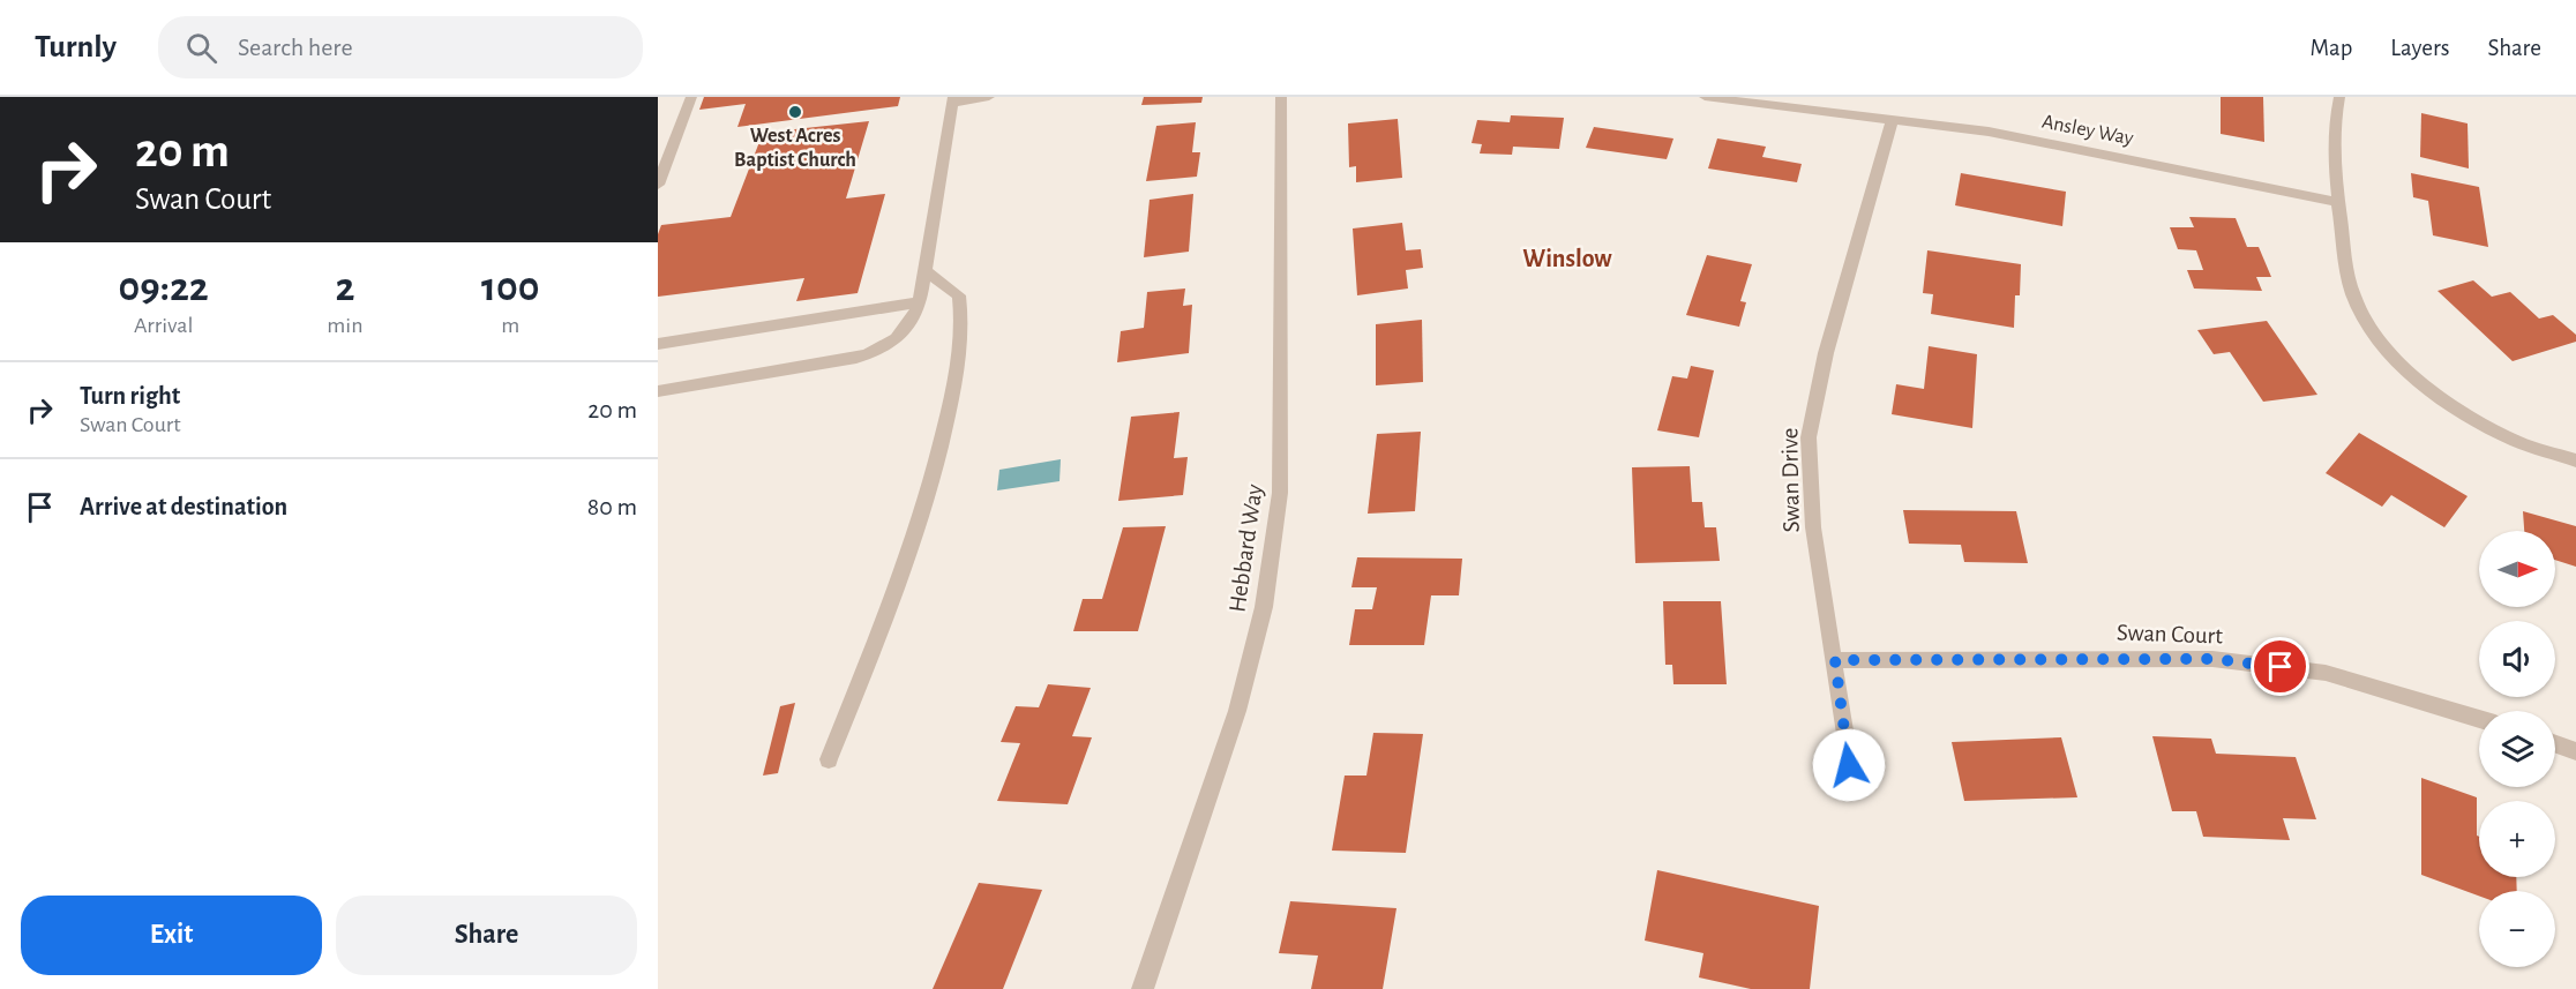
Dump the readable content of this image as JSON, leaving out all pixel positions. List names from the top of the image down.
{
  "streets": {
    "street": [
      "Ansley Way",
      "Swan Drive",
      "Hebbard Way",
      "Swan Court"
    ]
  },
  "crossings": [
    ["Ansley Way", "Swan Drive"],
    ["Swan Drive", "Swan Court"]
  ],
  "districts": ["Winslow"],
  "places": ["West Acres Baptist Church"],
  "north": "right",
  "page": {
    "header": "Turnly",
    "search": "Search here",
    "nav": ["Map", "Layers", "Share"],
    "turn": ["20 m", "Swan Court"],
    "eta": [
      "09:22",
      "Arrival",
      "2",
      "min",
      "100",
      "m"
    ],
    "list": [
      {
        "name": "Turn right",
        "note": "Swan Court",
        "value": "20 m"
      },
      {
        "name": "Arrive at destination",
        "value": "80 m"
      }
    ],
    "map_buttons": ["+", "−"],
    "buttons": ["Exit", "Share"]
  }
}
